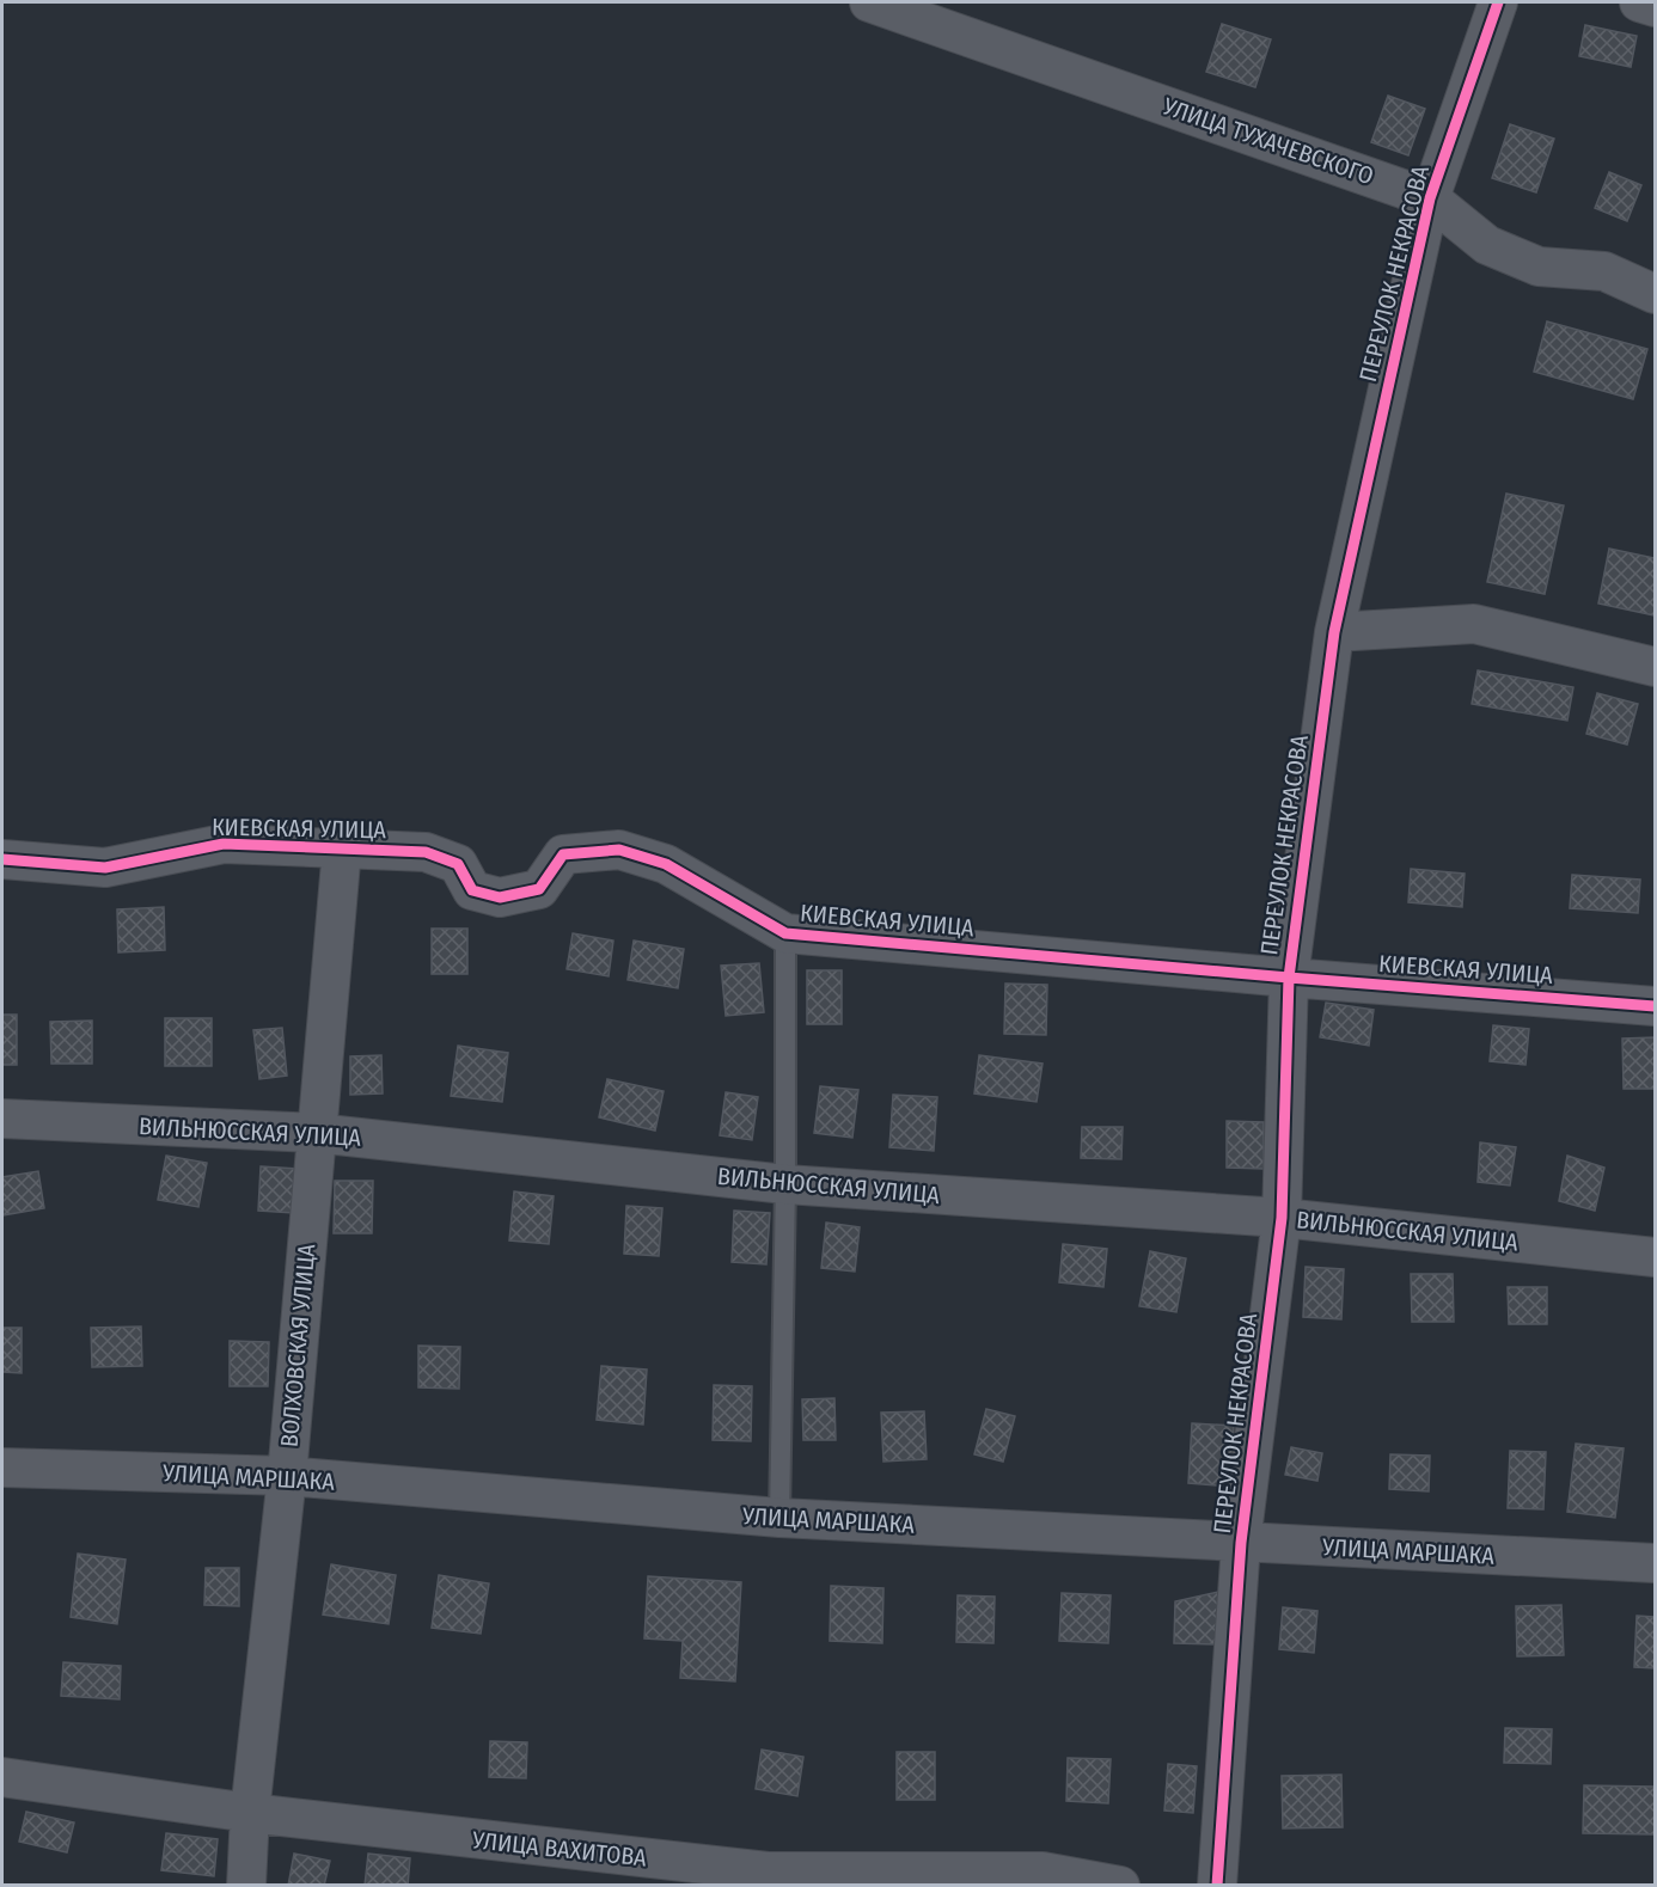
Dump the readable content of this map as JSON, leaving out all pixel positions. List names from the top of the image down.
{
  "streets": {
    "street": [
      "УЛИЦА ТУХАЧЕВСКОГО",
      "ПЕРЕУЛОК НЕКРАСОВА",
      "КИЕВСКАЯ УЛИЦА",
      "ВИЛЬНЮССКАЯ УЛИЦА",
      "ВОЛХОВСКАЯ УЛИЦА",
      "УЛИЦА МАРШАКА",
      "УЛИЦА ВАХИТОВА"
    ]
  },
  "crossings": [
    ["УЛИЦА ТУХАЧЕВСКОГО", "ПЕРЕУЛОК НЕКРАСОВА"],
    ["ПЕРЕУЛОК НЕКРАСОВА", "КИЕВСКАЯ УЛИЦА"],
    ["ПЕРЕУЛОК НЕКРАСОВА", "ВИЛЬНЮССКАЯ УЛИЦА"],
    ["ПЕРЕУЛОК НЕКРАСОВА", "УЛИЦА МАРШАКА"],
    ["КИЕВСКАЯ УЛИЦА", "ВОЛХОВСКАЯ УЛИЦА"],
    ["ВИЛЬНЮССКАЯ УЛИЦА", "ВОЛХОВСКАЯ УЛИЦА"],
    ["ВОЛХОВСКАЯ УЛИЦА", "УЛИЦА МАРШАКА"],
    ["ВОЛХОВСКАЯ УЛИЦА", "УЛИЦА ВАХИТОВА"]
  ]
}
